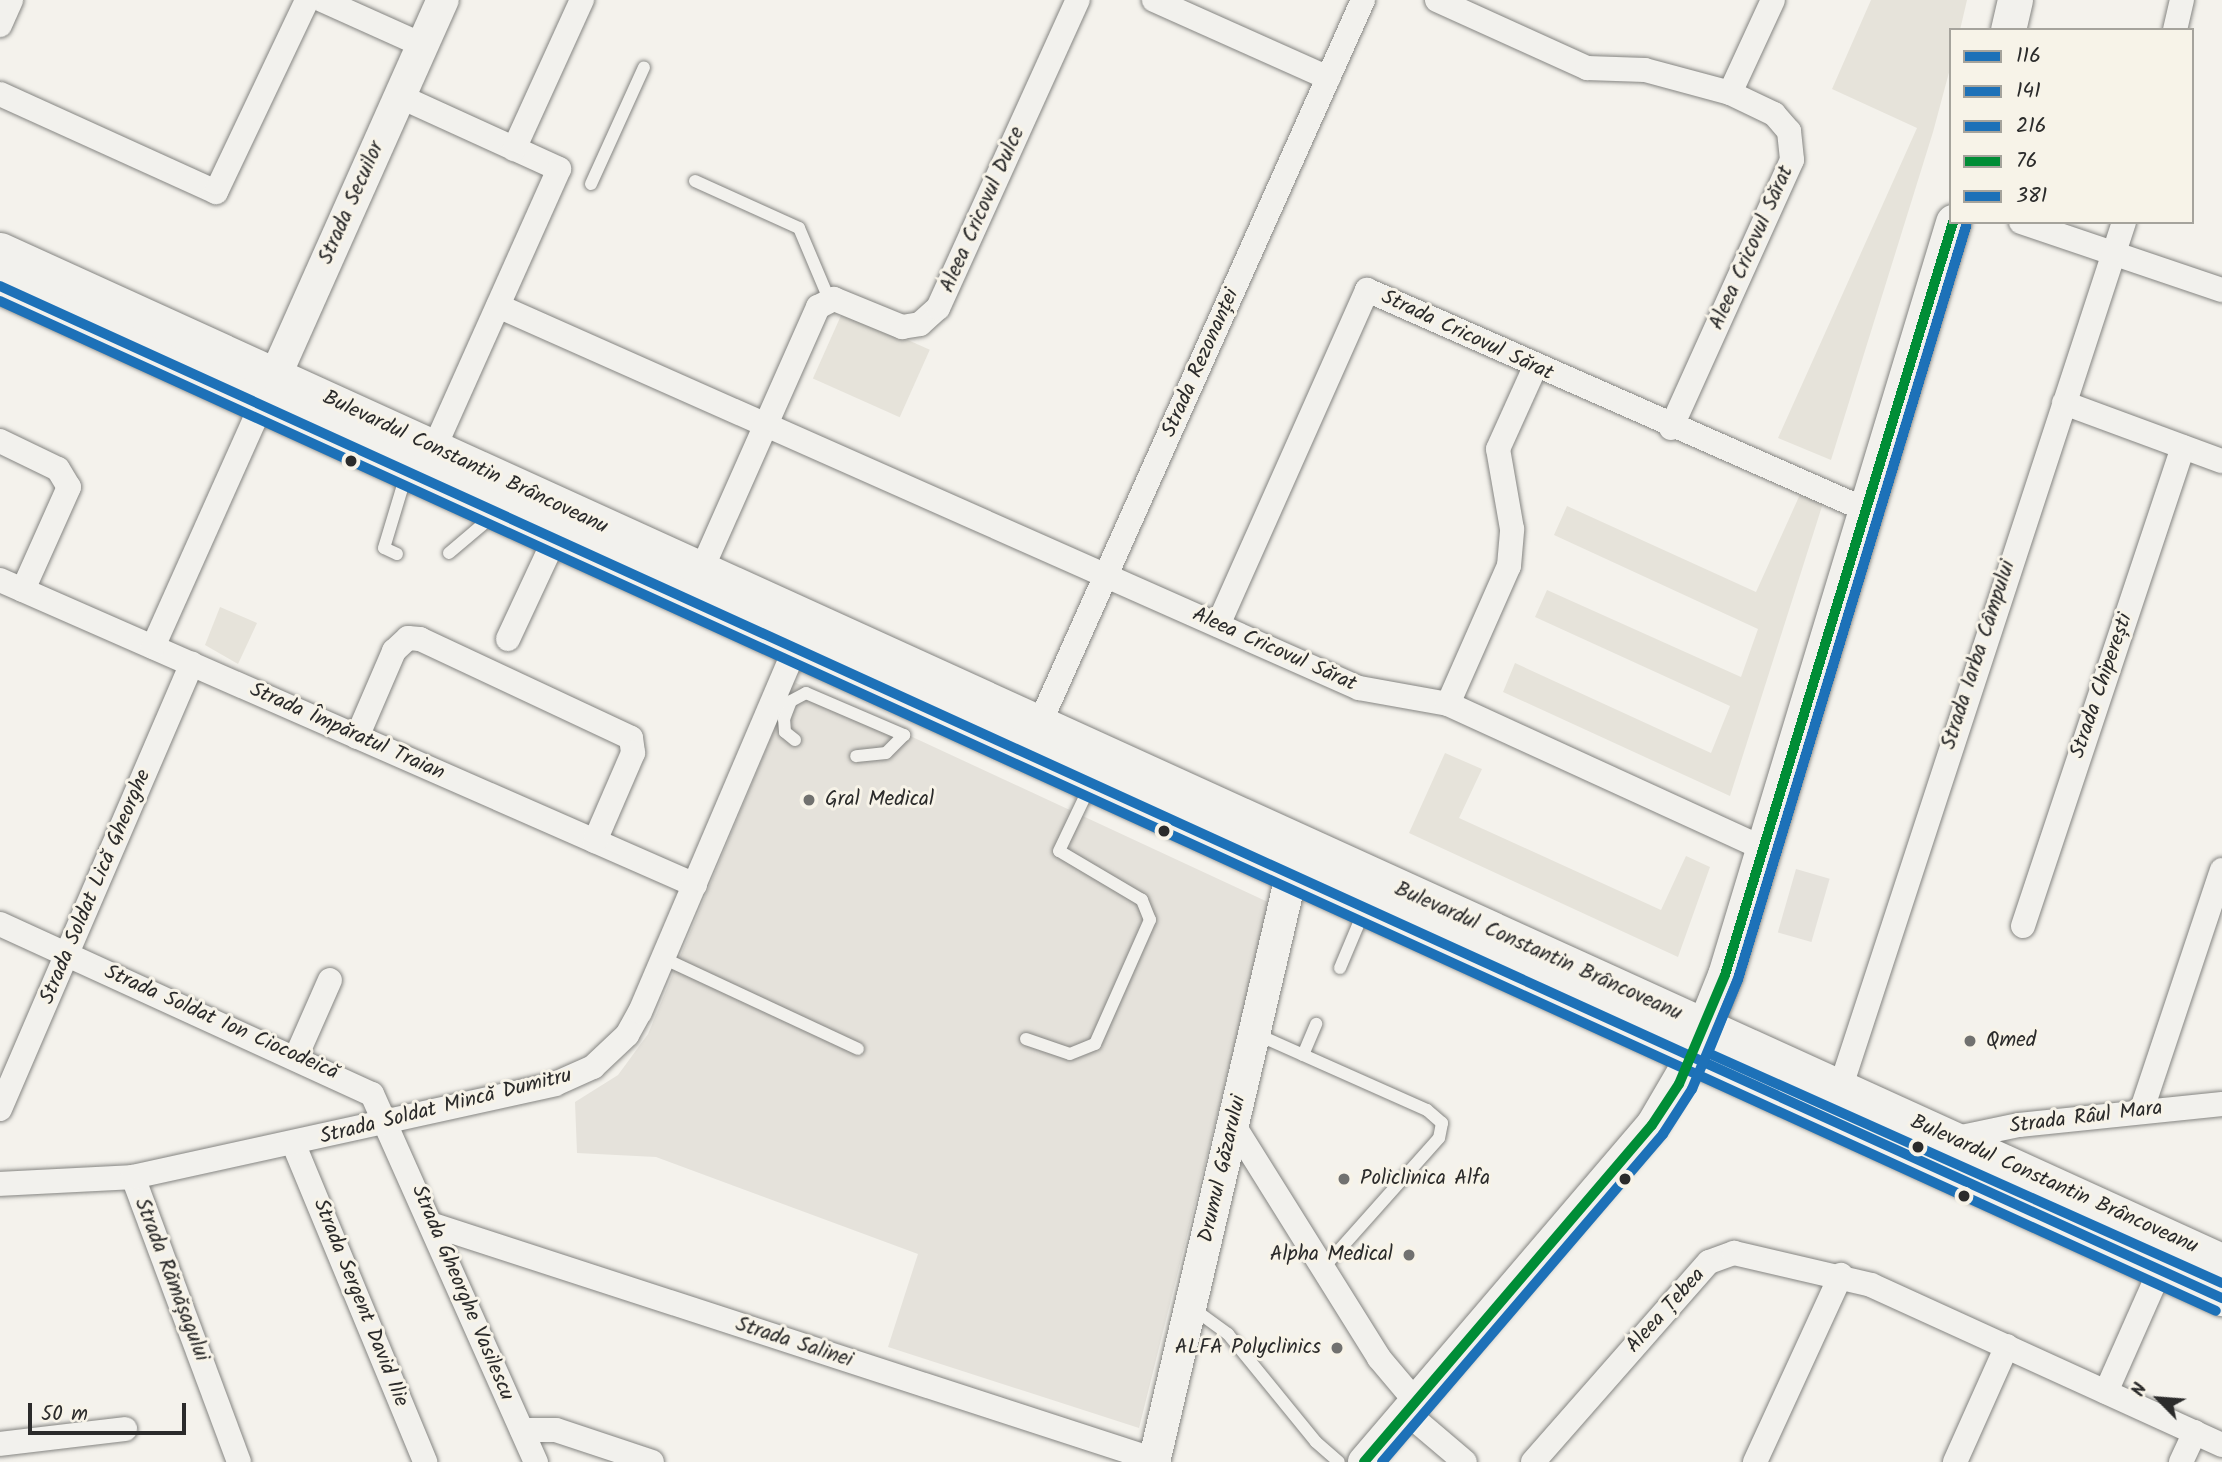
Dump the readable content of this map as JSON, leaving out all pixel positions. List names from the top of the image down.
{
  "streets": {
    "main road": ["Bulevardul Constantin Brâncoveanu"],
    "street": [
      "Strada Secuilor",
      "Aleea Cricovul Dulce",
      "Aleea Cricovul Sărat",
      "Strada Cricovul Sărat",
      "Strada Rezonanței",
      "Strada Iarba Câmpului",
      "Strada Chiperești",
      "Strada Împăratul Traian",
      "Strada Soldat Lică Gheorghe",
      "Strada Soldat Ion Ciocodeică",
      "Strada Soldat Mincă Dumitru",
      "Strada Râul Mara",
      "Drumul Găzarului",
      "Strada Rămășagului",
      "Strada Gheorghe Vasilescu",
      "Strada Sergent David Ilie",
      "Aleea Țebea",
      "Strada Salinei"
    ]
  },
  "crossings": [
    ["Strada Secuilor", "Bulevardul Constantin Brâncoveanu"],
    ["Aleea Cricovul Sărat", "Strada Cricovul Sărat"],
    ["Aleea Cricovul Sărat", "Strada Rezonanței"],
    ["Strada Rezonanței", "Bulevardul Constantin Brâncoveanu"],
    ["Bulevardul Constantin Brâncoveanu", "Strada Iarba Câmpului"],
    ["Bulevardul Constantin Brâncoveanu", "Strada Soldat Mincă Dumitru"],
    ["Bulevardul Constantin Brâncoveanu", "Strada Râul Mara"],
    ["Bulevardul Constantin Brâncoveanu", "Drumul Găzarului"],
    ["Strada Împăratul Traian", "Strada Soldat Lică Gheorghe"],
    ["Strada Împăratul Traian", "Strada Soldat Mincă Dumitru"],
    ["Strada Soldat Lică Gheorghe", "Strada Soldat Ion Ciocodeică"],
    ["Strada Soldat Ion Ciocodeică", "Strada Soldat Mincă Dumitru"],
    ["Strada Soldat Ion Ciocodeică", "Strada Gheorghe Vasilescu"],
    ["Strada Soldat Mincă Dumitru", "Strada Rămășagului"],
    ["Strada Soldat Mincă Dumitru", "Strada Gheorghe Vasilescu"],
    ["Strada Soldat Mincă Dumitru", "Strada Sergent David Ilie"],
    ["Drumul Găzarului", "Strada Salinei"],
    ["Strada Gheorghe Vasilescu", "Strada Salinei"]
  ],
  "places": [
    "Gral Medical",
    "Qmed",
    "Policlinica Alfa",
    "Alpha Medical",
    "ALFA Polyclinics"
  ],
  "lines": [
    "transit line 76",
    "transit line 216",
    "transit line 381",
    "transit line 116",
    "transit line 141"
  ],
  "legend": [
    "116",
    "141",
    "216",
    "76",
    "381"
  ],
  "scale_bar": "50 m",
  "north": "top left"
}
